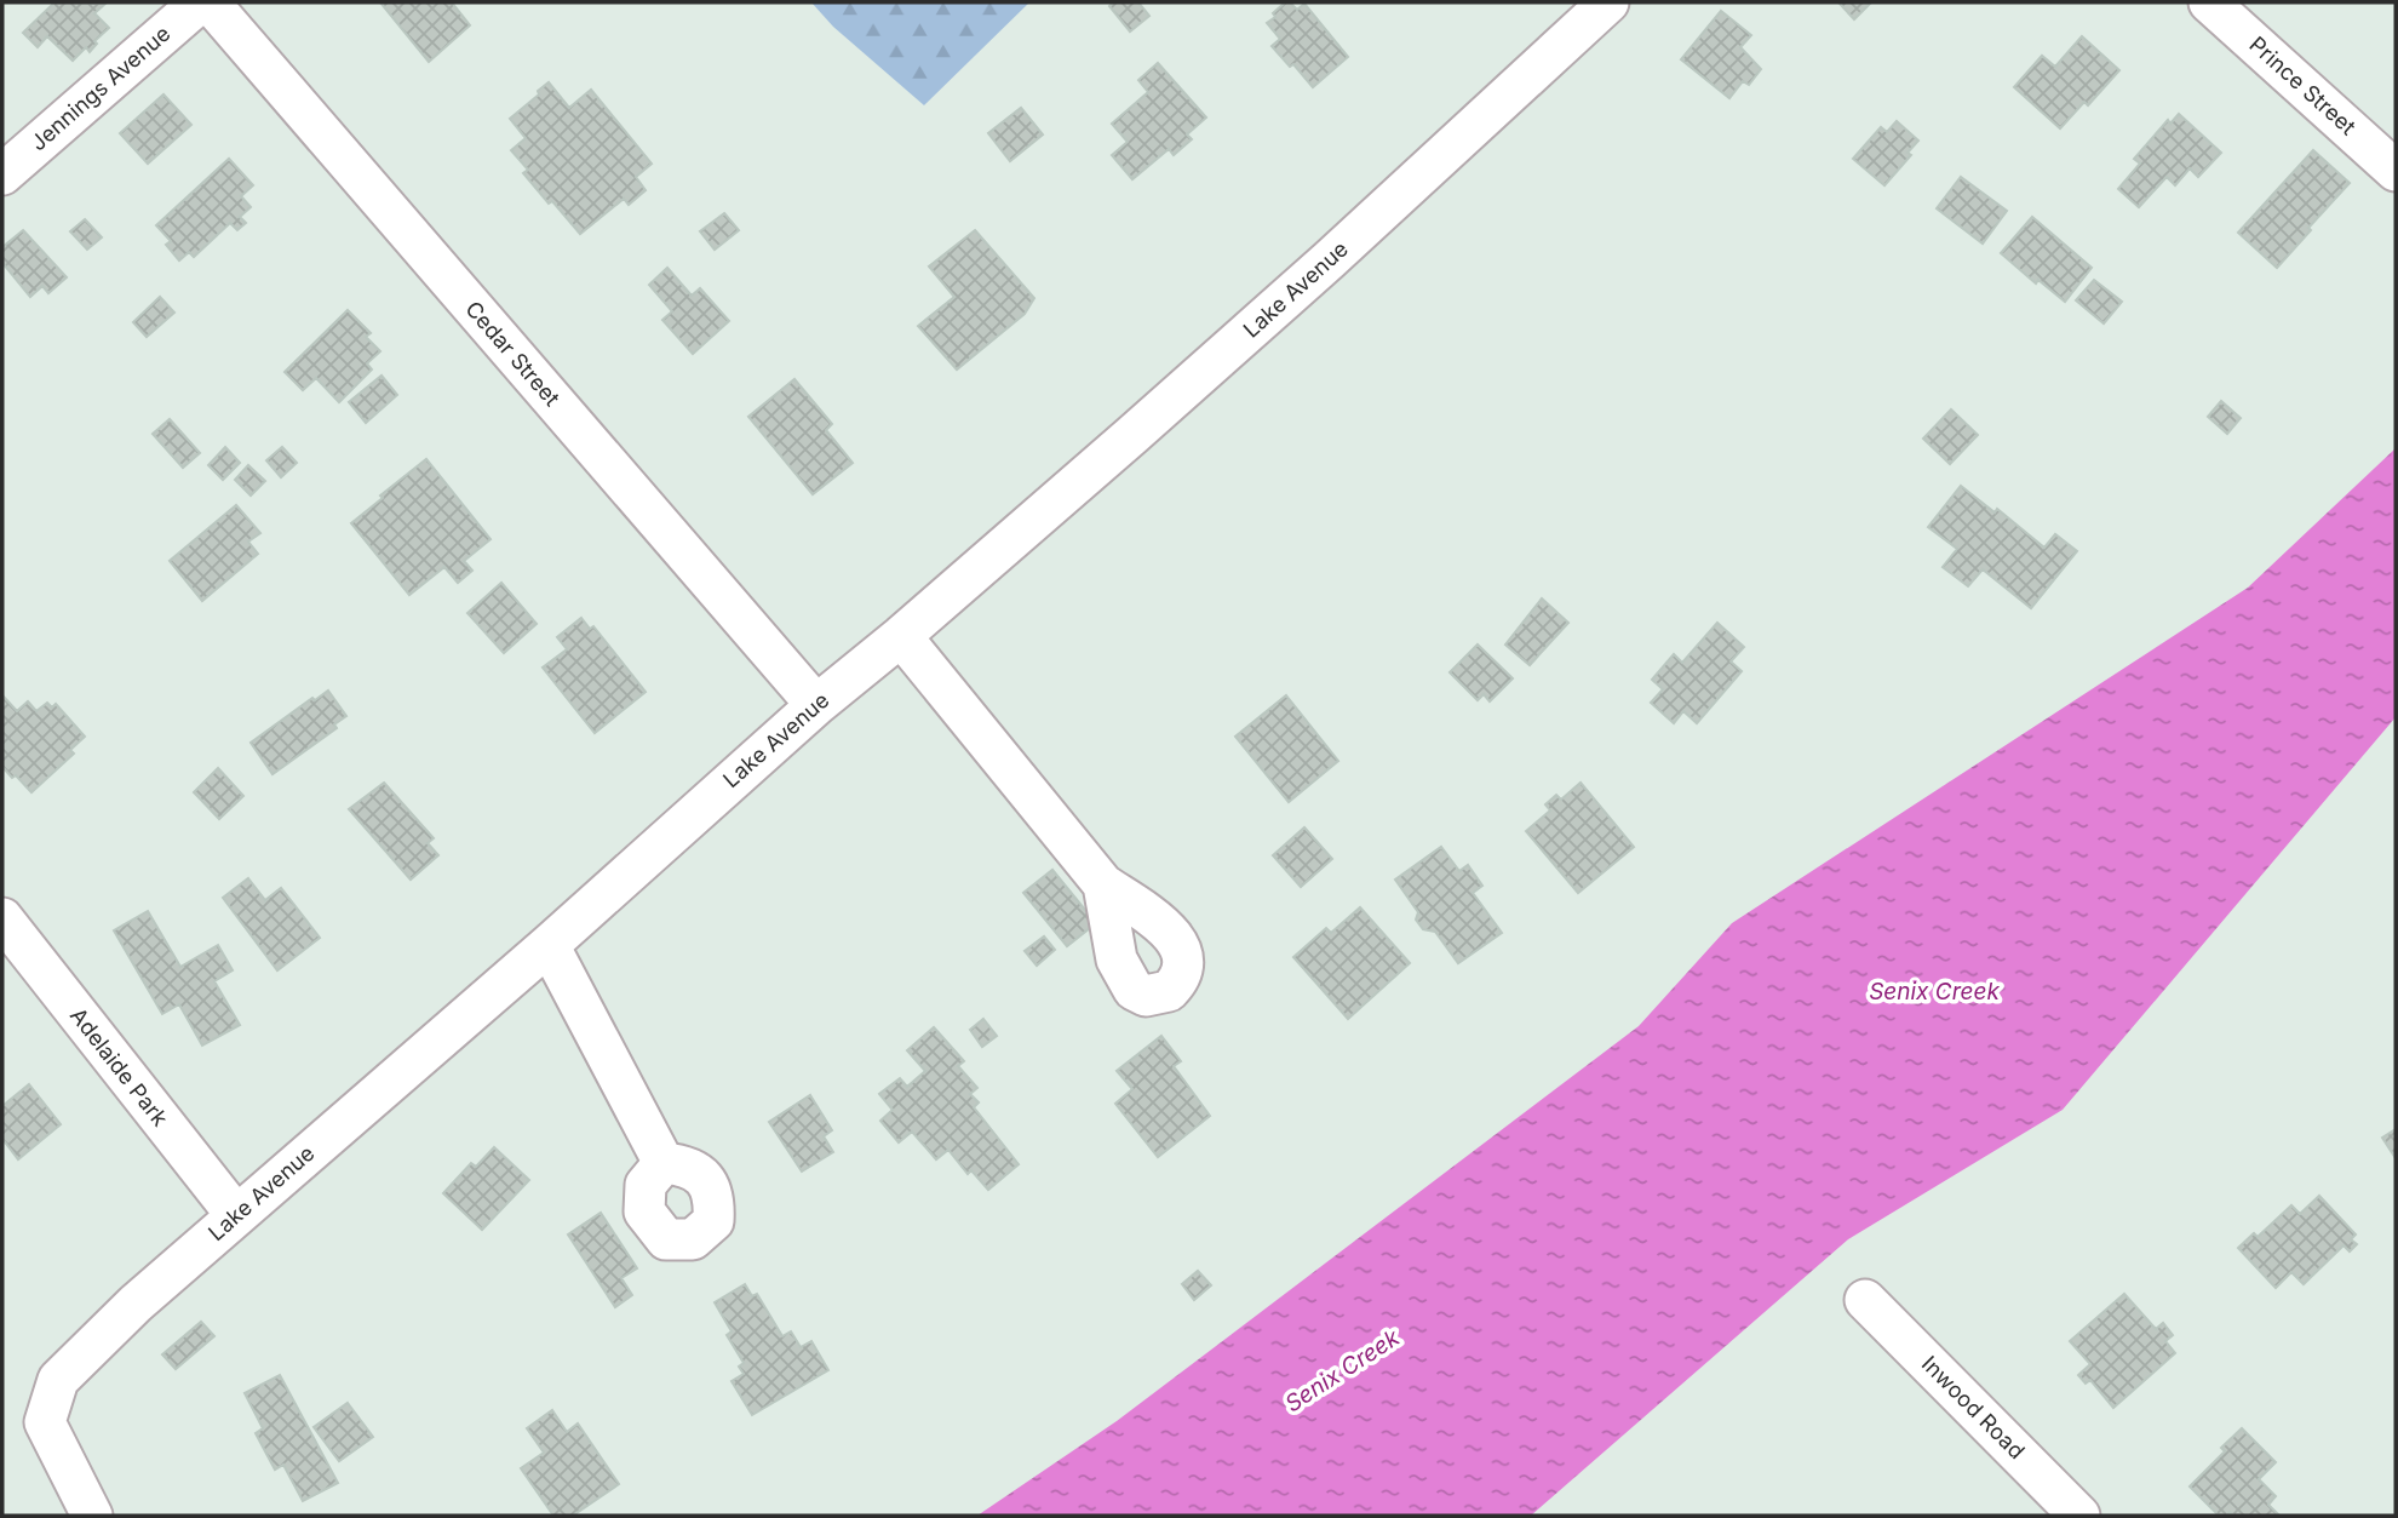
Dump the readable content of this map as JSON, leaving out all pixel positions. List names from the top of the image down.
{
  "streets": {
    "street": [
      "Prince Street",
      "Jennings Avenue",
      "Lake Avenue",
      "Cedar Street",
      "Adelaide Park",
      "Inwood Road"
    ]
  },
  "crossings": [
    ["Lake Avenue", "Cedar Street"],
    ["Lake Avenue", "Adelaide Park"]
  ],
  "water": ["Senix Creek"]
}
